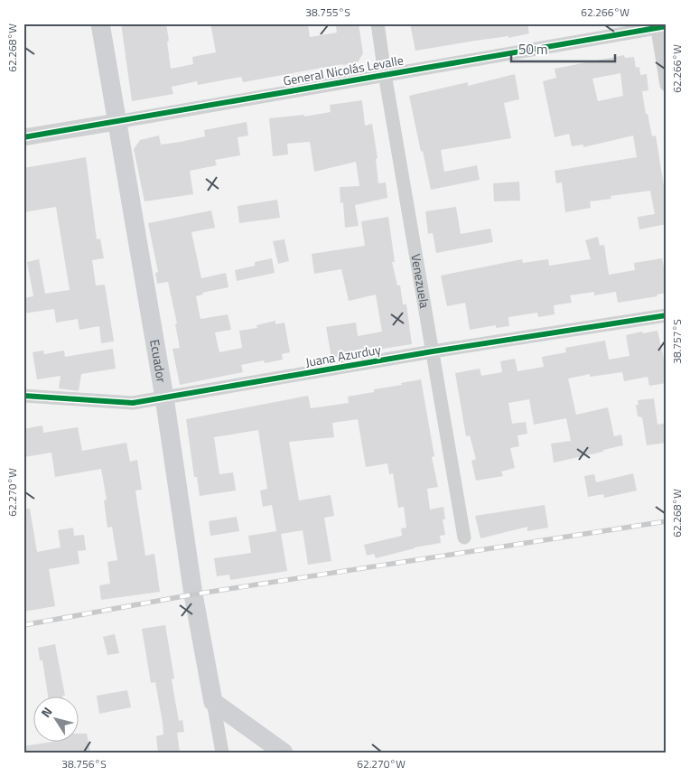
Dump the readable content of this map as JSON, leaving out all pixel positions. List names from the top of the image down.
{
  "streets": {
    "main road": ["Ecuador"],
    "street": ["General Nicolás Levalle", "Venezuela", "Juana Azurduy"]
  },
  "crossings": [
    ["General Nicolás Levalle", "Venezuela"],
    ["General Nicolás Levalle", "Ecuador"],
    ["Venezuela", "Juana Azurduy"],
    ["Juana Azurduy", "Ecuador"]
  ],
  "scale_bar": "50 m",
  "north": "top left",
  "coordinates": [
    "38.755°S",
    "62.266°W",
    "62.268°W",
    "38.757°S",
    "62.270°W",
    "38.756°S"
  ]
}
